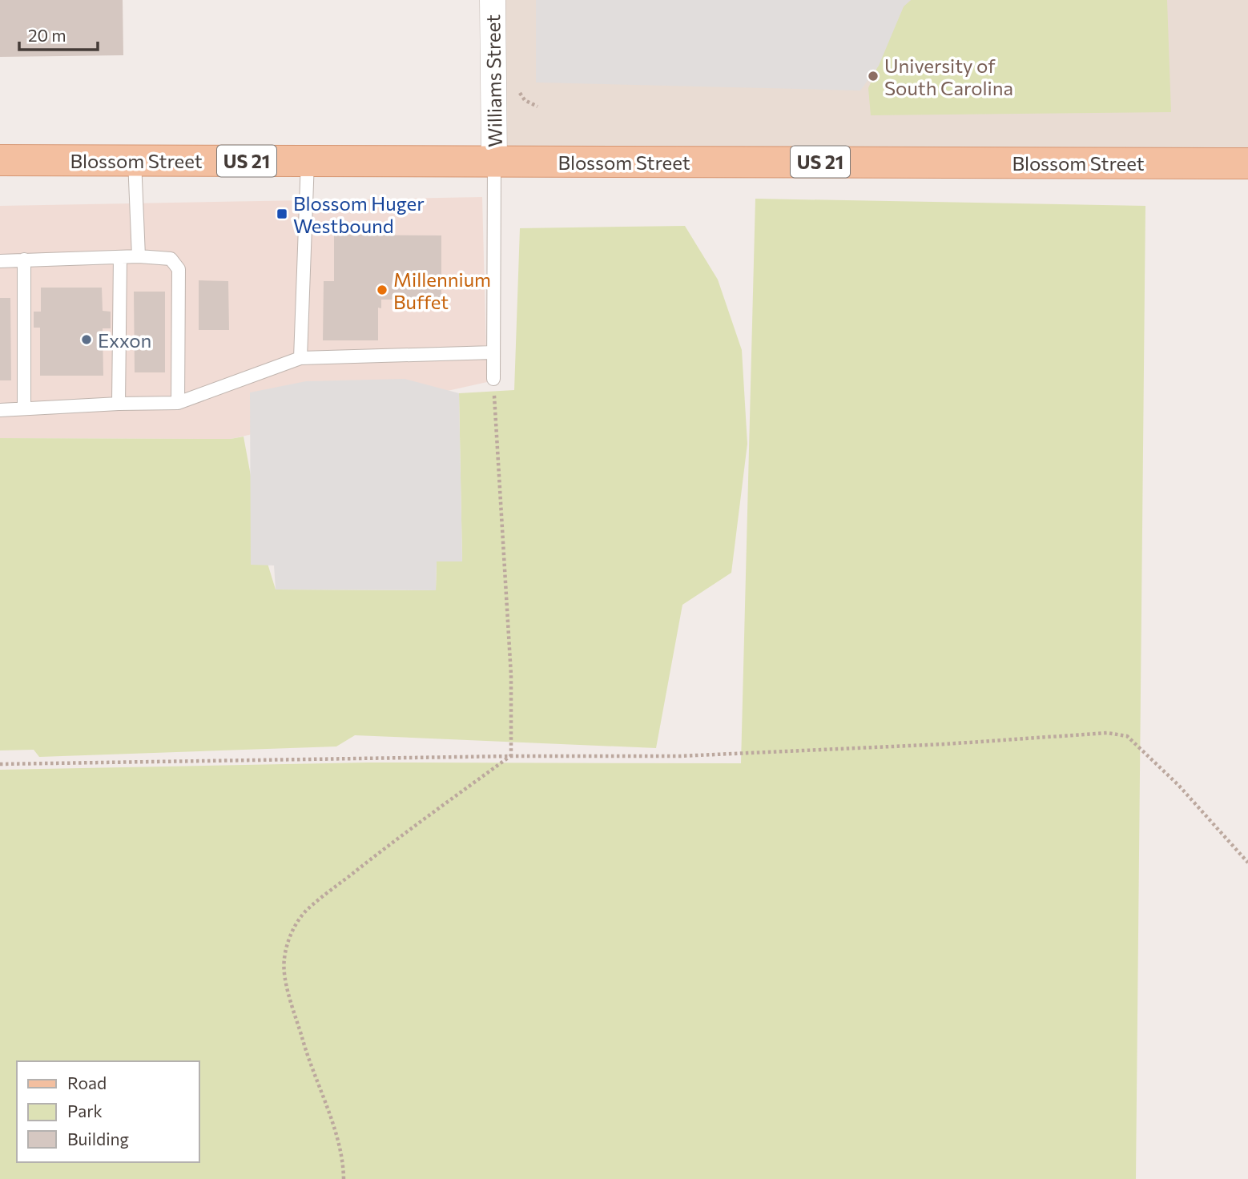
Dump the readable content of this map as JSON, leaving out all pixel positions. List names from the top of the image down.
{
  "streets": {
    "main road": ["Blossom Street", "US 21"],
    "street": ["Williams Street"]
  },
  "crossings": [
    ["Williams Street", "Blossom Street"]
  ],
  "places": {
    "other": ["University of South Carolina", "Millennium Buffet", "Exxon"],
    "transit": ["Blossom Huger Westbound"]
  },
  "legend": ["Road", "Park", "Building"],
  "scale_bar": "20 m"
}
